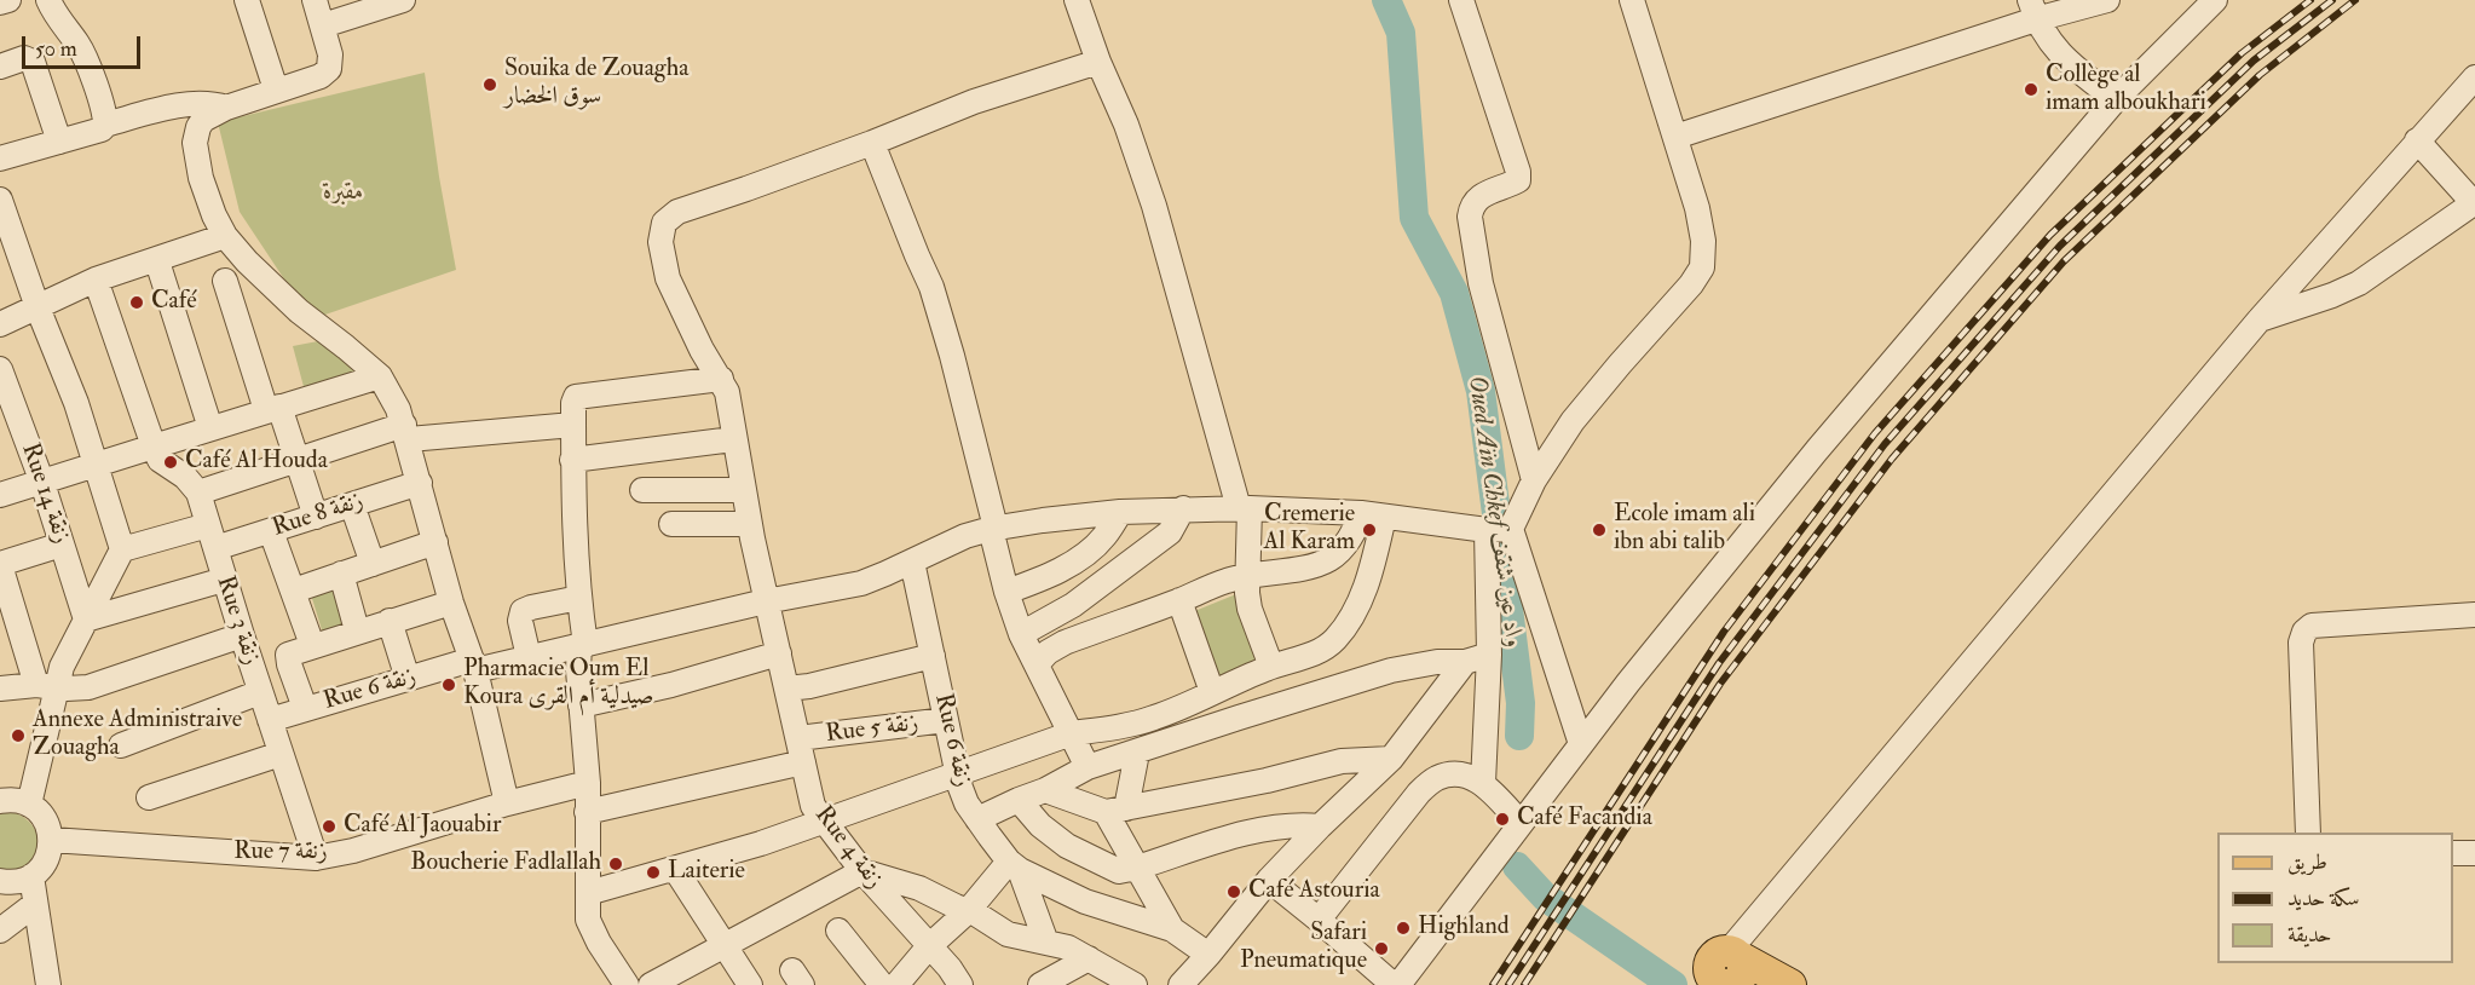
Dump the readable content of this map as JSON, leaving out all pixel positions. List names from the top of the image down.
{
  "streets": {
    "street": [
      "Rue 14 زنقة",
      "Rue 8 زنقة",
      "Rue 3 زنقة",
      "Rue 6 زنقة",
      "Rue 5 زنقة",
      "Rue 4 زنقة",
      "Rue 7 زنقة"
    ]
  },
  "crossings": [
    ["Rue 8 زنقة", "Rue 3 زنقة"],
    ["Rue 3 زنقة", "Rue 6 زنقة"],
    ["Rue 3 زنقة", "Rue 7 زنقة"],
    ["Rue 6 زنقة", "Rue 5 زنقة"],
    ["Rue 6 زنقة", "Rue 4 زنقة"],
    ["Rue 5 زنقة", "Rue 4 زنقة"]
  ],
  "water": ["Oued Aïn Chkef واد عين شقف"],
  "parks": ["مقبرة"],
  "places": [
    "Souika de Zouagha سوق الخضار",
    "Collège al imam alboukhari",
    "Café",
    "Café Al Houda",
    "Cremerie Al Karam",
    "Ecole imam ali ibn abi talib",
    "Pharmacie Oum El Koura صيدلية أم القرى",
    "Annexe Administraive Zouagha",
    "Café Facandia",
    "Café Al Jaouabir",
    "Boucherie Fadlallah",
    "Laiterie",
    "Café Astouria",
    "Highland",
    "Safari Pneumatique"
  ],
  "legend": ["طريق", "سكة حديد", "حديقة"],
  "scale_bar": "50 m"
}
